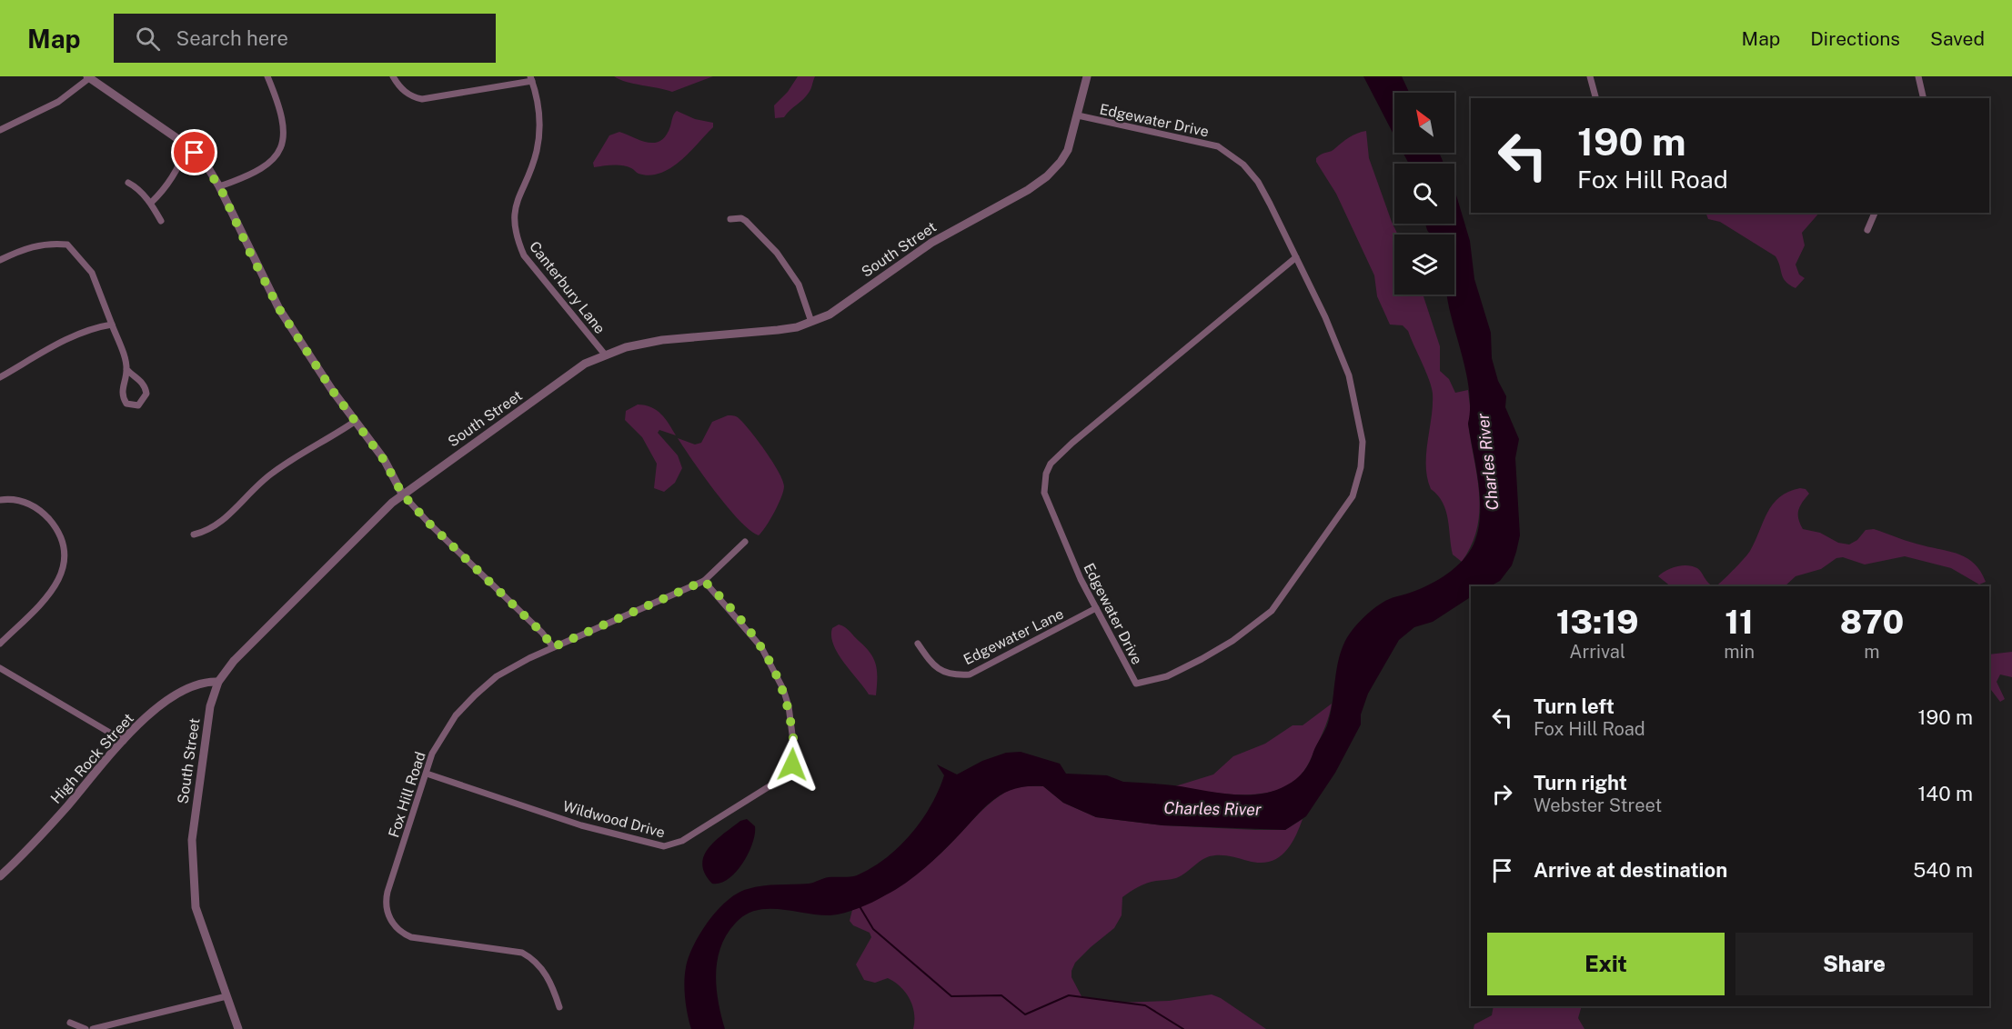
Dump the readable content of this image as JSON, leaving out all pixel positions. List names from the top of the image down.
{
  "streets": {
    "street": [
      "Edgewater Drive",
      "South Street",
      "Canterbury Lane",
      "Edgewater Lane",
      "High Rock Street",
      "Fox Hill Road",
      "Wildwood Drive"
    ]
  },
  "crossings": [
    ["Edgewater Drive", "South Street"],
    ["Edgewater Drive", "Edgewater Lane"],
    ["South Street", "Canterbury Lane"],
    ["South Street", "High Rock Street"],
    ["Fox Hill Road", "Wildwood Drive"]
  ],
  "water": ["Charles River"],
  "north": "top left",
  "page": {
    "header": "Map",
    "search": "Search here",
    "nav": ["Map", "Directions", "Saved"],
    "turn": ["190 m", "Fox Hill Road"],
    "eta": [
      "13:19",
      "Arrival",
      "11",
      "min",
      "870",
      "m"
    ],
    "list": [
      {
        "name": "Turn left",
        "note": "Fox Hill Road",
        "value": "190 m"
      },
      {
        "name": "Turn right",
        "note": "Webster Street",
        "value": "140 m"
      },
      {
        "name": "Arrive at destination",
        "value": "540 m"
      }
    ],
    "buttons": ["Exit", "Share"]
  }
}
